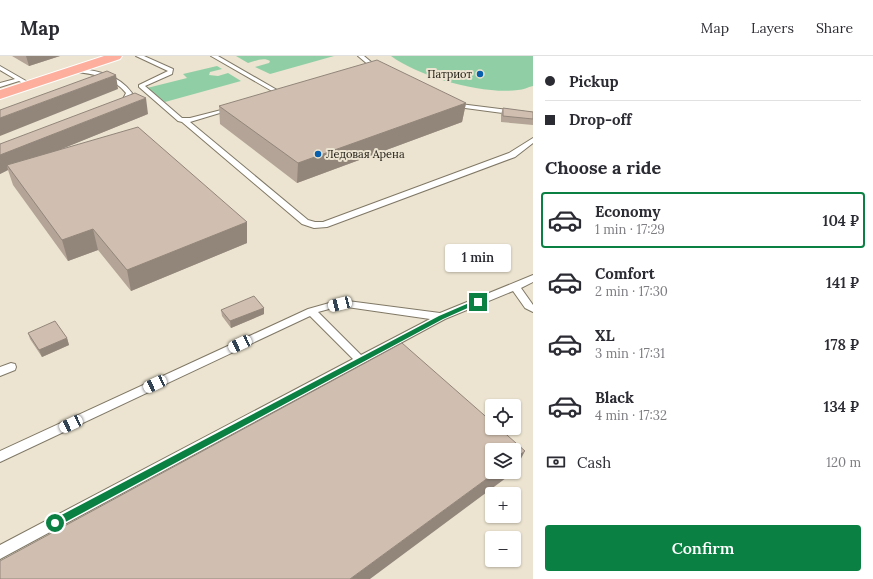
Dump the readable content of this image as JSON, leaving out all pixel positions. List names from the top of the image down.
{
  "places": ["Патриот", "Ледовая Арена"],
  "page": {
    "header": "Map",
    "nav": ["Map", "Layers", "Share"],
    "banner": ["Pickup", "Drop-off"],
    "heading": "Choose a ride",
    "list": [
      {
        "name": "Economy",
        "note": "1 min · 17:29",
        "value": "104 ₽"
      },
      {
        "name": "Comfort",
        "note": "2 min · 17:30",
        "value": "141 ₽"
      },
      {
        "name": "XL",
        "note": "3 min · 17:31",
        "value": "178 ₽"
      },
      {
        "name": "Black",
        "note": "4 min · 17:32",
        "value": "134 ₽"
      }
    ],
    "bubble": "1 min",
    "map_buttons": ["+", "−"],
    "pay": ["Cash", "120 m"],
    "buttons": "Confirm"
  }
}
